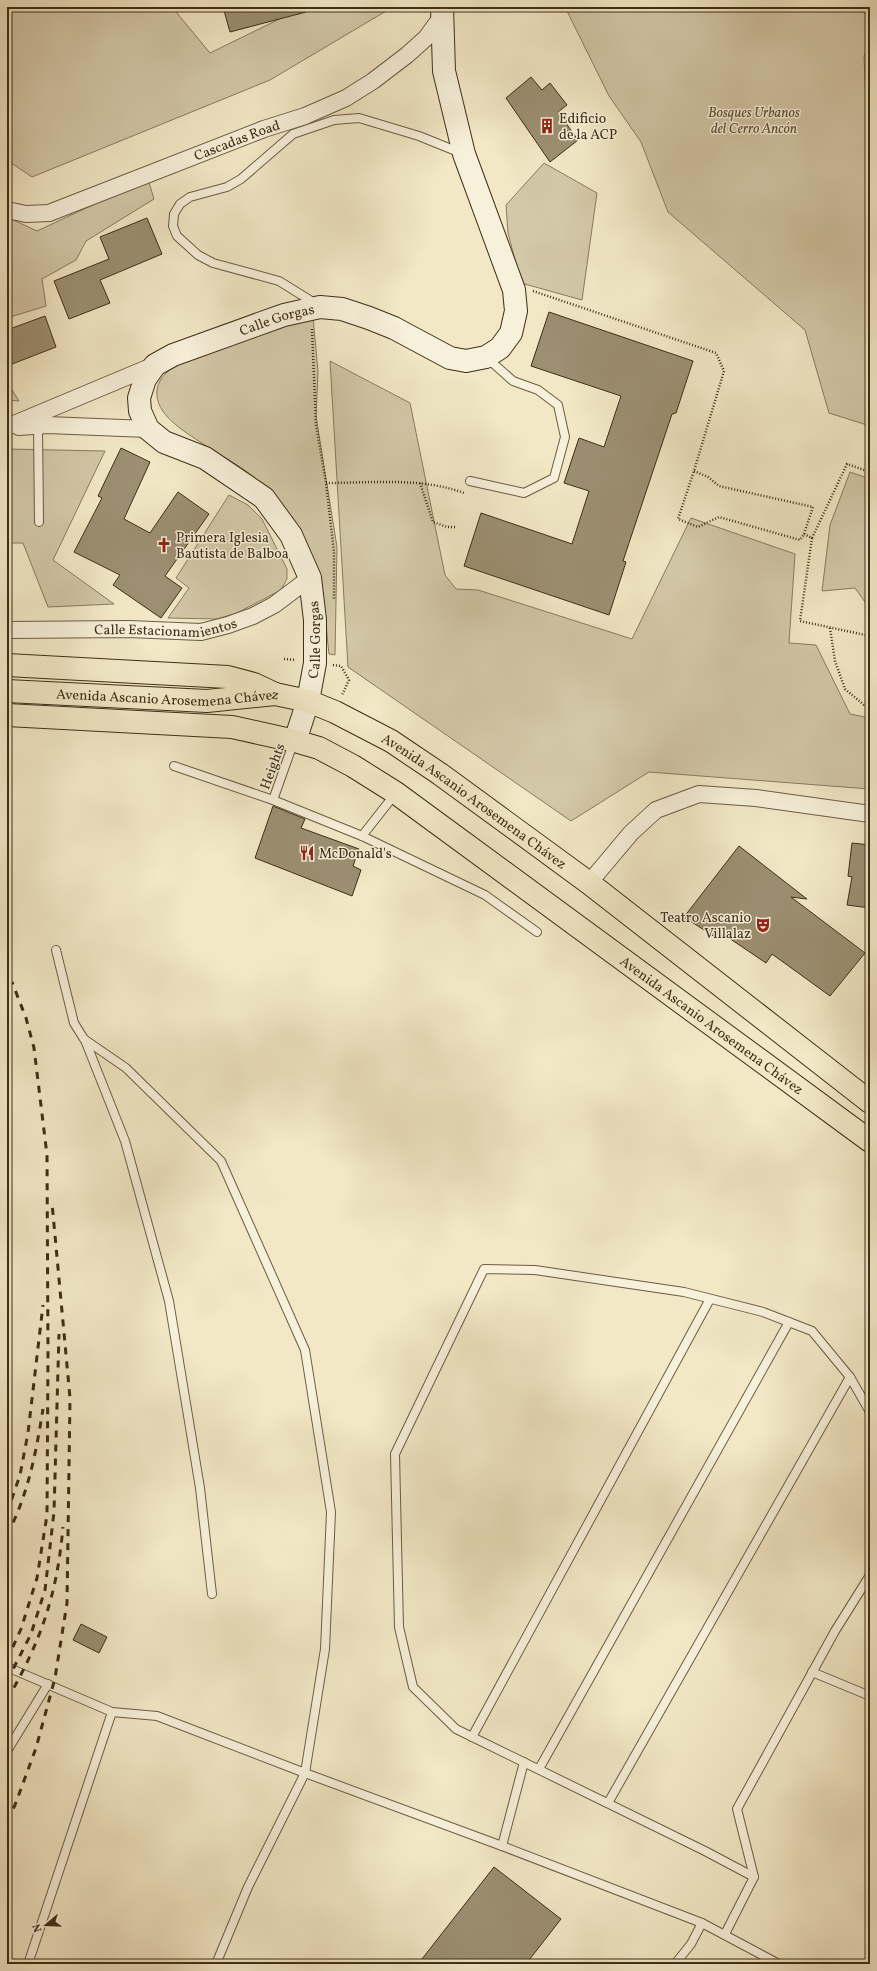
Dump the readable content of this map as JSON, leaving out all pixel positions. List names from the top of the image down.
{
  "streets": {
    "main road": ["Avenida Ascanio Arosemena Chávez"],
    "street": ["Cascadas Road", "Calle Gorgas", "Calle Estacionamientos"],
    "lane": ["Heights"]
  },
  "crossings": [
    ["Cascadas Road", "Calle Gorgas"],
    ["Calle Gorgas", "Calle Estacionamientos"],
    ["Calle Gorgas", "Avenida Ascanio Arosemena Chávez"],
    ["Calle Gorgas", "Heights"],
    ["Avenida Ascanio Arosemena Chávez", "Heights"]
  ],
  "parks": ["Bosques Urbanos del Cerro Ancón"],
  "places": {
    "building": ["Edificio de la ACP"],
    "church": ["Primera Iglesia Bautista de Balboa"],
    "restaurant": ["McDonald's"],
    "theatre": ["Teatro Ascanio Villalaz"]
  },
  "north": "left"
}
